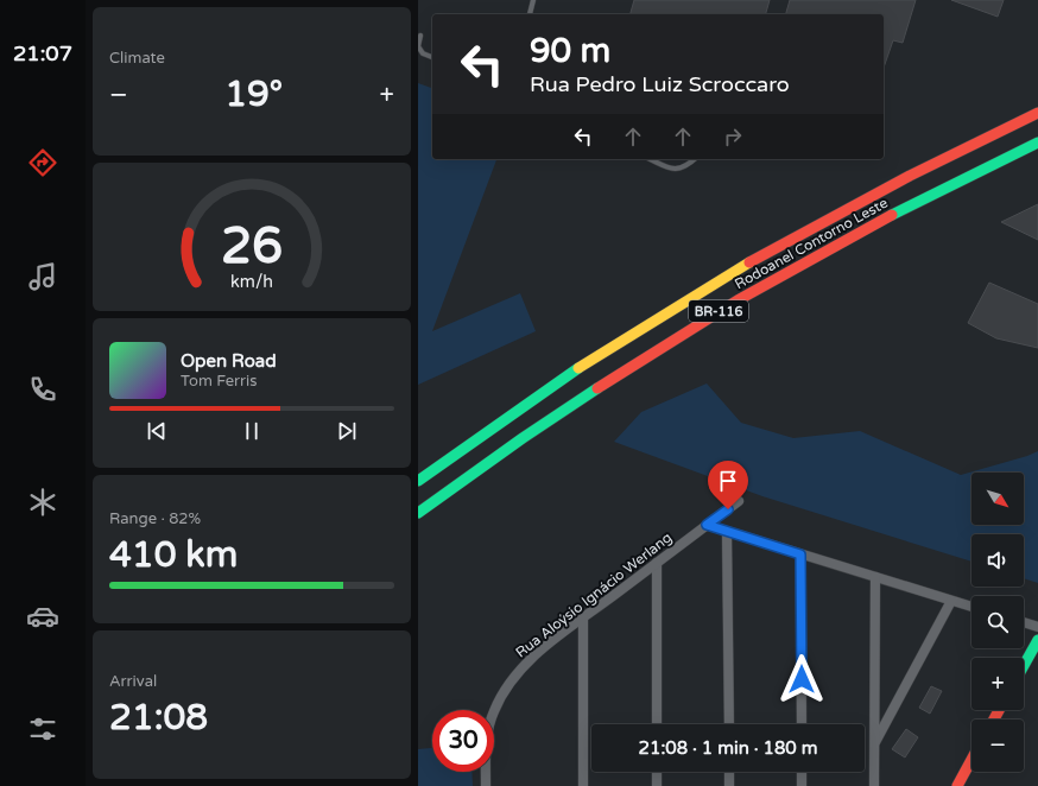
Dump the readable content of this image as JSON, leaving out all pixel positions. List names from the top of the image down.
{
  "streets": {
    "main road": ["Rodoanel Contorno Leste", "BR-116"],
    "street": ["Rua Aloýsio Ignácio Werlang"]
  },
  "north": "bottom right",
  "page": {
    "tabs": "21:07",
    "tile": [
      "Climate",
      ["Range · 82%", "410 km"],
      ["Arrival", "21:08"]
    ],
    "turn": ["90 m", "Rua Pedro Luiz Scroccaro"],
    "heat": ["−", "19°", "+"],
    "song": ["Open Road", "Tom Ferris"],
    "map_buttons": ["+", "−"],
    "limit": "30",
    "trip": "21:08 · 1 min · 180 m",
    "gauge": ["26", "km/h"]
  }
}
